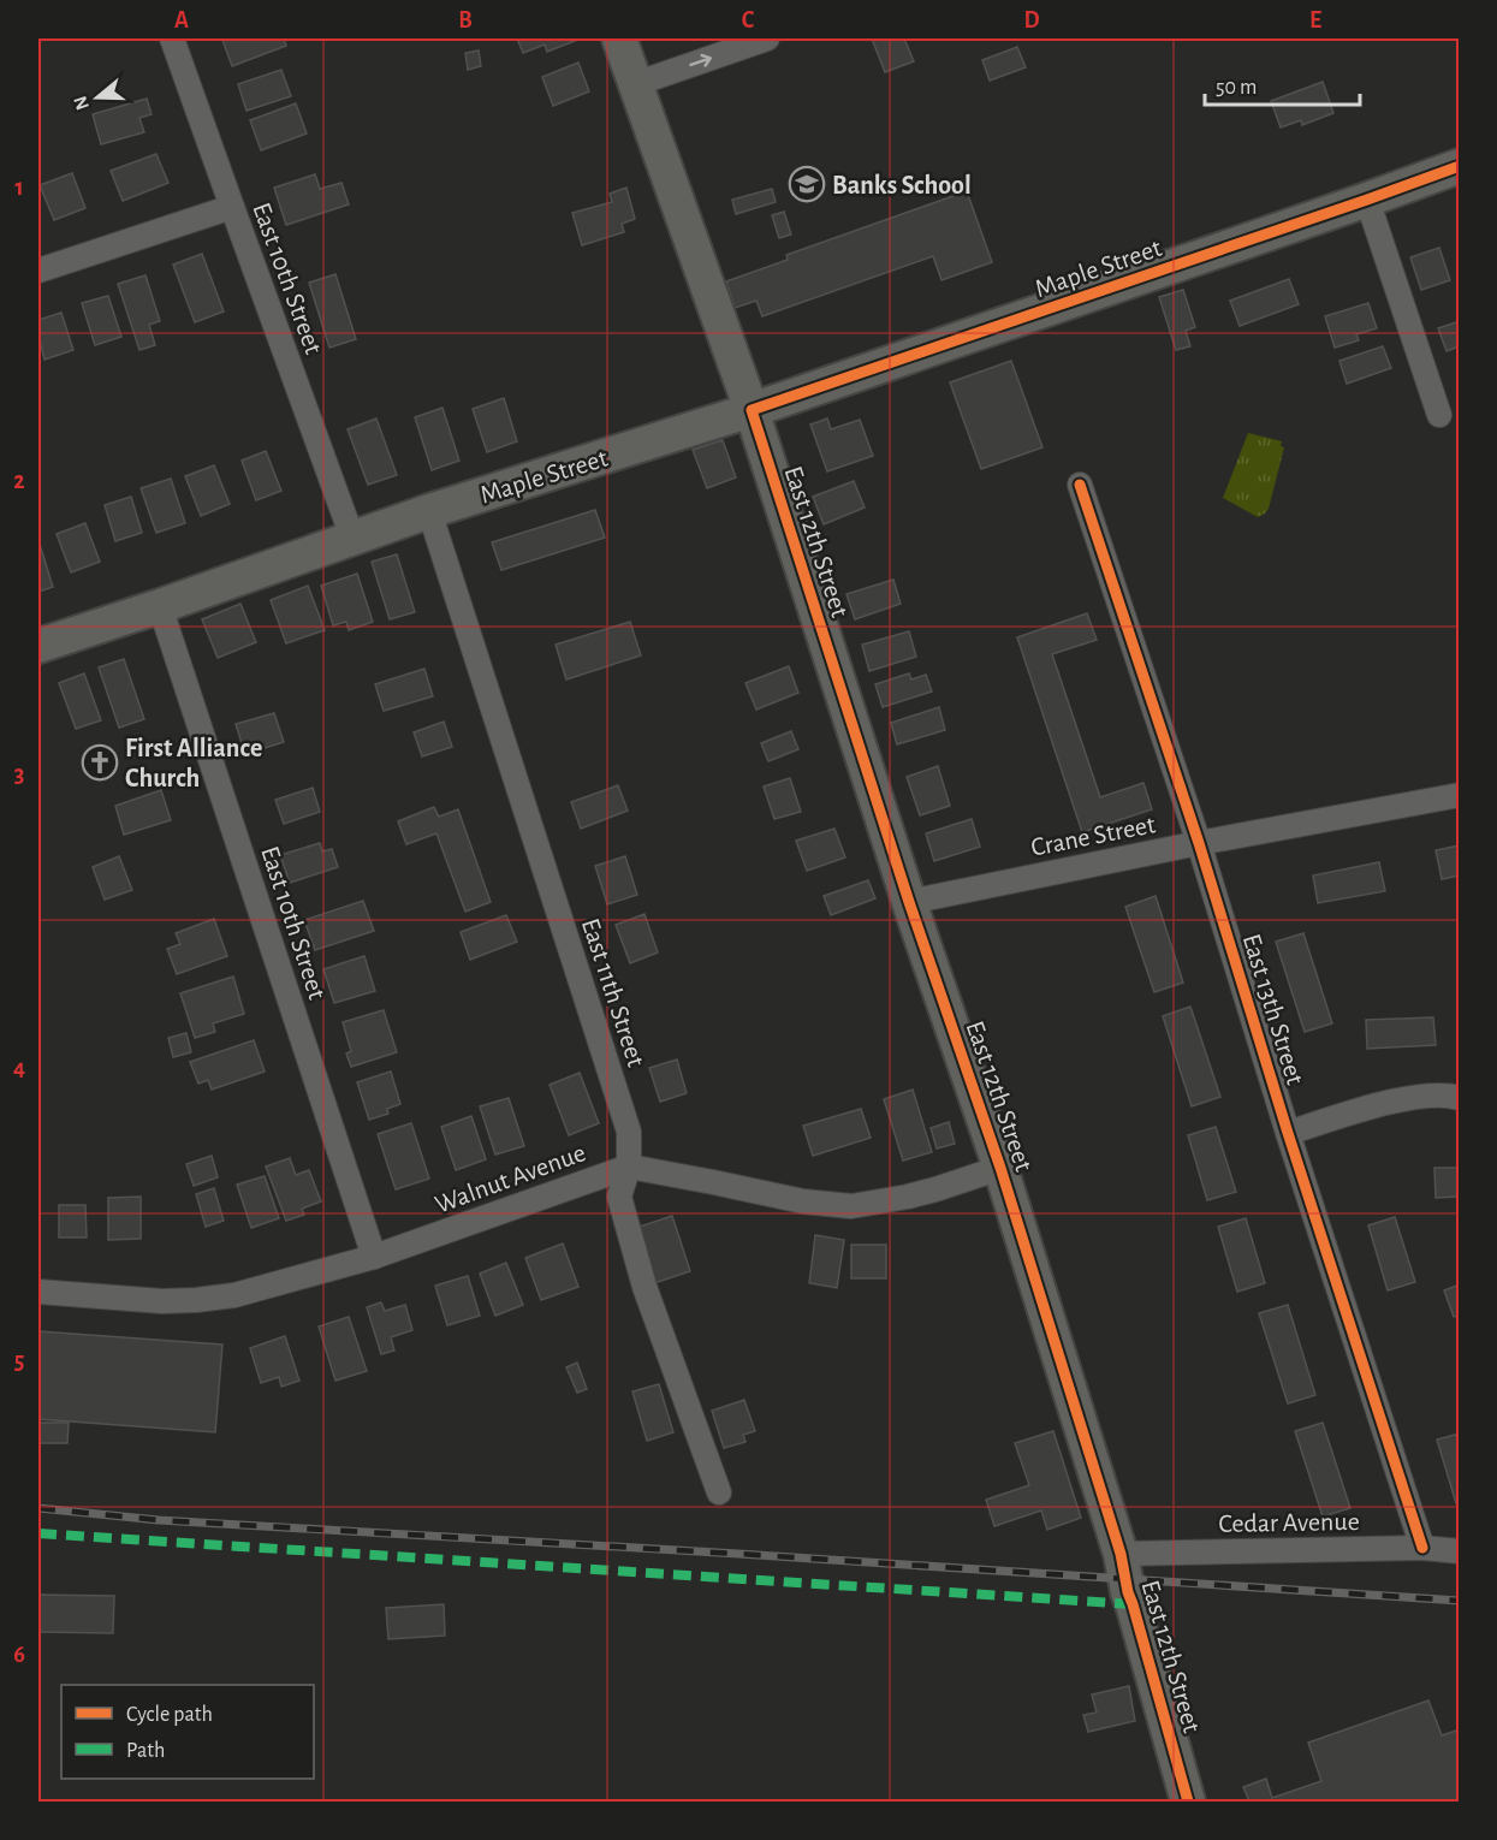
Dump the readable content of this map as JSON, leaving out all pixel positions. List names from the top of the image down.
{
  "streets": {
    "main road": ["Maple Street", "East 12th Street"],
    "street": [
      "East 10th Street",
      "Crane Street",
      "East 11th Street",
      "East 13th Street",
      "Walnut Avenue",
      "Cedar Avenue"
    ]
  },
  "crossings": [
    ["Maple Street", "East 10th Street"],
    ["Maple Street", "East 12th Street"],
    ["Maple Street", "East 11th Street"],
    ["East 10th Street", "Walnut Avenue"],
    ["East 12th Street", "Crane Street"],
    ["East 12th Street", "Walnut Avenue"],
    ["East 12th Street", "Cedar Avenue"],
    ["Crane Street", "East 13th Street"],
    ["East 11th Street", "Walnut Avenue"],
    ["East 13th Street", "Cedar Avenue"]
  ],
  "places": {
    "school or university": ["Banks School"],
    "church": ["First Alliance Church"]
  },
  "legend": ["Cycle path", "Path"],
  "scale_bar": "50 m",
  "north": "left",
  "grid": {
    "columns": [
      "A",
      "B",
      "C",
      "D",
      "E"
    ],
    "rows": [
      "1",
      "2",
      "3",
      "4",
      "5",
      "6"
    ]
  }
}
